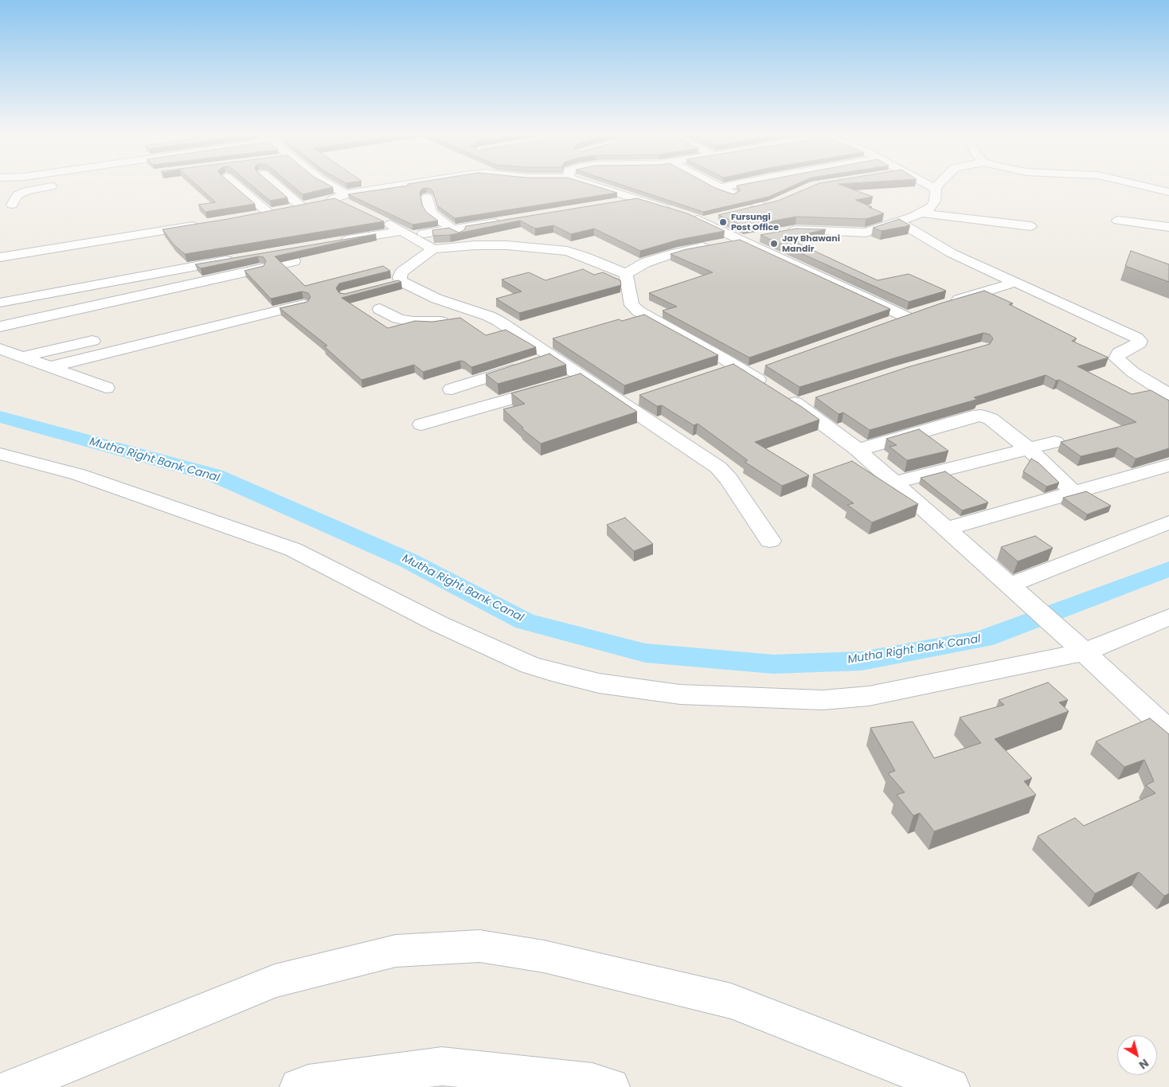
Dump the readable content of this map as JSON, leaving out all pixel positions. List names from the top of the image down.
{
  "water": ["Mutha Right Bank Canal"],
  "places": ["Fursungi Post Office", "Jay Bhawani Mandir"],
  "north": "bottom right"
}
